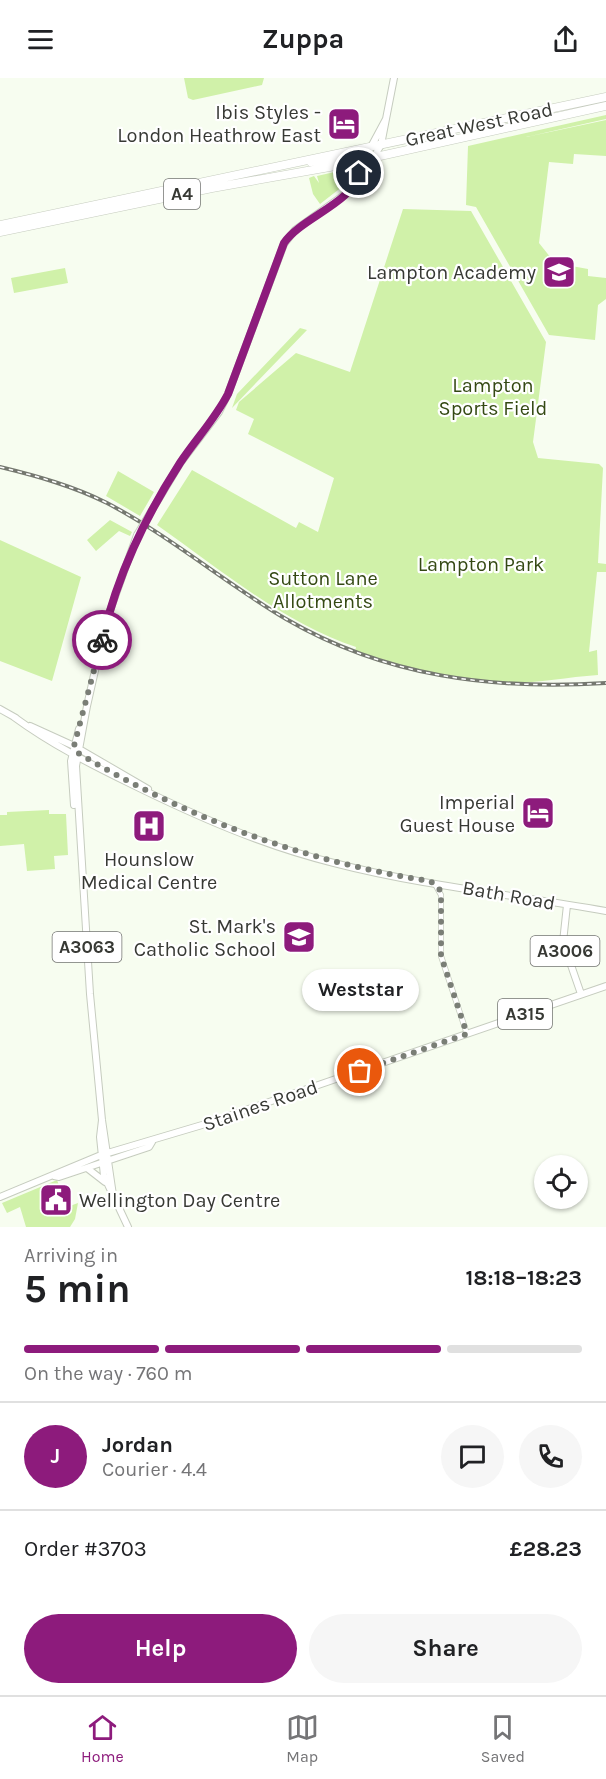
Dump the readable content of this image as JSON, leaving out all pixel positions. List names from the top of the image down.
{
  "streets": {
    "highway": ["Great West Road", "A4"],
    "main road": [
      "Bath Road",
      "A3063",
      "A3006",
      "A315",
      "Staines Road"
    ]
  },
  "crossings": [
    ["Great West Road", "A4"],
    ["Great West Road", "A3063"],
    ["A4", "A3063"],
    ["Bath Road", "A3063"],
    ["Bath Road", "A3006"],
    ["A3063", "Staines Road"],
    ["A3006", "Staines Road"]
  ],
  "parks": ["Lampton Sports Field", "Lampton Park", "Sutton Lane Allotments"],
  "places": {
    "hotel": ["Ibis Styles - London Heathrow East", "Imperial Guest House"],
    "school or university": ["Lampton Academy", "St. Mark's Catholic School"],
    "hospital": ["Hounslow Medical Centre"],
    "other": ["Weststar"],
    "public building": ["Wellington Day Centre"]
  },
  "page": {
    "header": "Zuppa",
    "bubble": "Weststar",
    "heading": ["5 min", "Arriving in", "18:18–18:23"],
    "panel": [
      "Jordan",
      "Courier · 4.4",
      "Order #3703",
      "£28.23"
    ],
    "bar": "On the way · 760 m",
    "round": "J",
    "buttons": ["Help", "Share"],
    "tabs": ["Home", "Map", "Saved"]
  }
}
